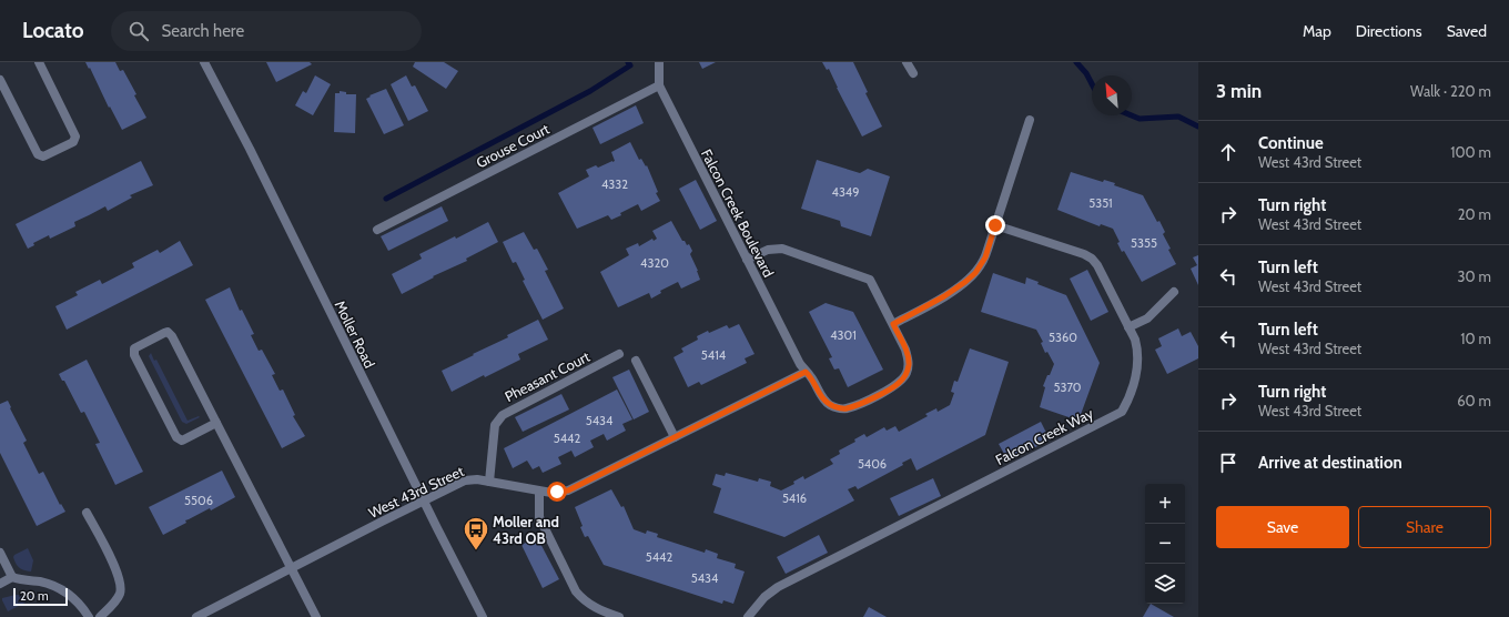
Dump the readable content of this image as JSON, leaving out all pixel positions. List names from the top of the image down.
{
  "streets": {
    "street": [
      "Grouse Court",
      "Falcon Creek Boulevard",
      "Moller Road",
      "Pheasant Court",
      "Falcon Creek Way",
      "West 43rd Street"
    ]
  },
  "crossings": [
    ["Grouse Court", "Falcon Creek Boulevard"],
    ["Falcon Creek Boulevard", "West 43rd Street"],
    ["Moller Road", "West 43rd Street"],
    ["Pheasant Court", "West 43rd Street"]
  ],
  "places": {
    "bus stop": ["Moller and 43rd OB"]
  },
  "house_numbers": [
    "4332",
    "4349",
    "5351",
    "5355",
    "4320",
    "4301",
    "5360",
    "5414",
    "5370",
    "5434",
    "5442",
    "5406",
    "5416",
    "5506",
    "5442",
    "5434"
  ],
  "scale_bar": "20 m",
  "north": "top left",
  "page": {
    "header": "Locato",
    "search": "Search here",
    "nav": ["Map", "Directions", "Saved"],
    "heading": ["3 min", "Walk · 220 m"],
    "list": [
      ["Continue", "West 43rd Street", "100 m"],
      ["Turn right", "West 43rd Street", "20 m"],
      ["Turn left", "West 43rd Street", "30 m"],
      ["Turn left", "West 43rd Street", "10 m"],
      ["Turn right", "West 43rd Street", "60 m"],
      "Arrive at destination"
    ],
    "map_buttons": ["+", "−"],
    "buttons": ["Save", "Share"],
    "scale": "20 m"
  }
}
